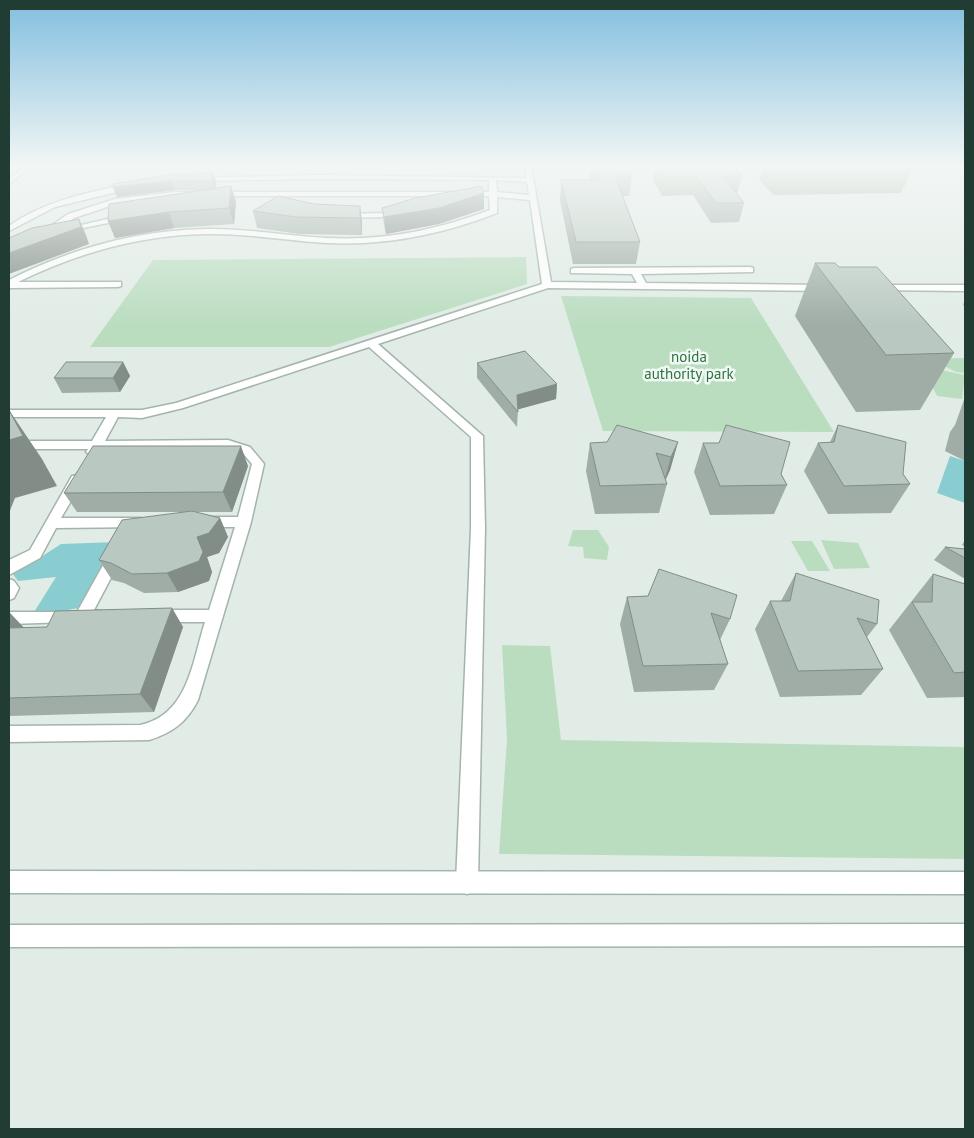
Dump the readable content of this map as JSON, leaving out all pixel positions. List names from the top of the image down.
{
  "parks": ["noida authority park"]
}
